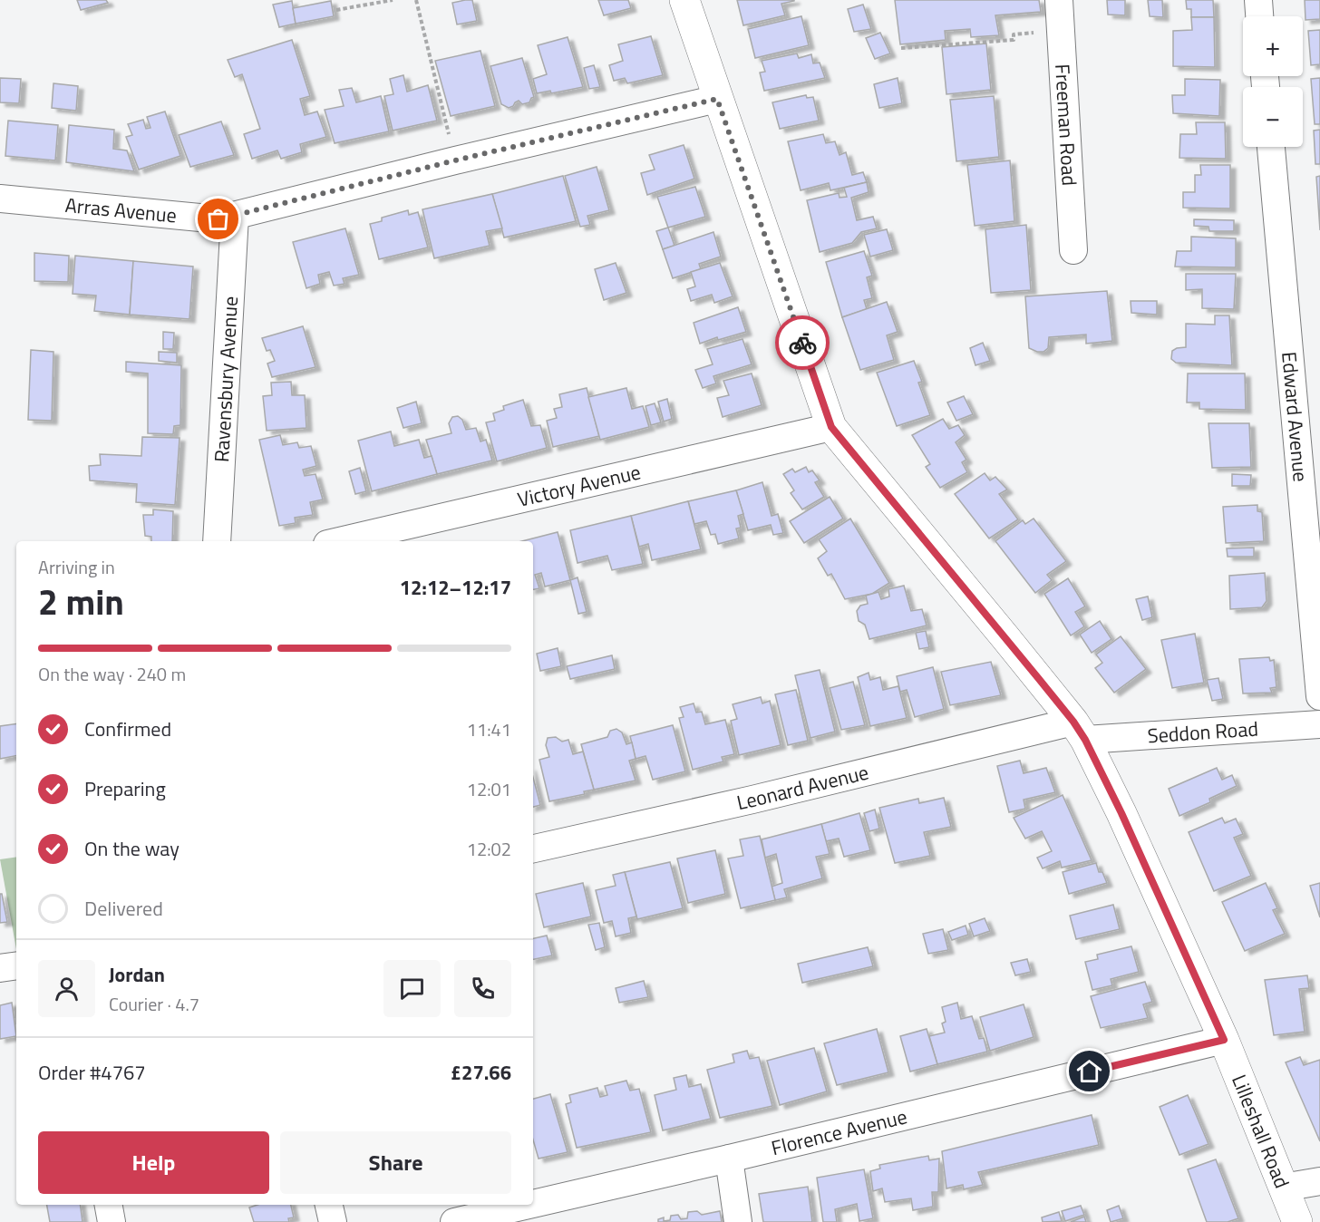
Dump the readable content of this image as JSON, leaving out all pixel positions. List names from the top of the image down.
{
  "streets": {
    "street": [
      "Freeman Road",
      "Arras Avenue",
      "Ravensbury Avenue",
      "Edward Avenue",
      "Victory Avenue",
      "Seddon Road",
      "Leonard Avenue",
      "Lilleshall Road",
      "Florence Avenue"
    ]
  },
  "crossings": [
    ["Arras Avenue", "Ravensbury Avenue"],
    ["Victory Avenue", "Lilleshall Road"],
    ["Seddon Road", "Leonard Avenue"],
    ["Seddon Road", "Lilleshall Road"],
    ["Leonard Avenue", "Lilleshall Road"],
    ["Lilleshall Road", "Florence Avenue"]
  ],
  "page": {
    "map_buttons": ["+", "−"],
    "heading": ["2 min", "Arriving in", "12:12–12:17"],
    "panel": [
      "Jordan",
      "Courier · 4.7",
      "Order #4767",
      "£27.66"
    ],
    "bar": "On the way · 240 m",
    "list": [
      ["Confirmed", "11:41"],
      ["Preparing", "12:01"],
      ["On the way", "12:02"],
      "Delivered"
    ],
    "buttons": ["Help", "Share"]
  }
}
